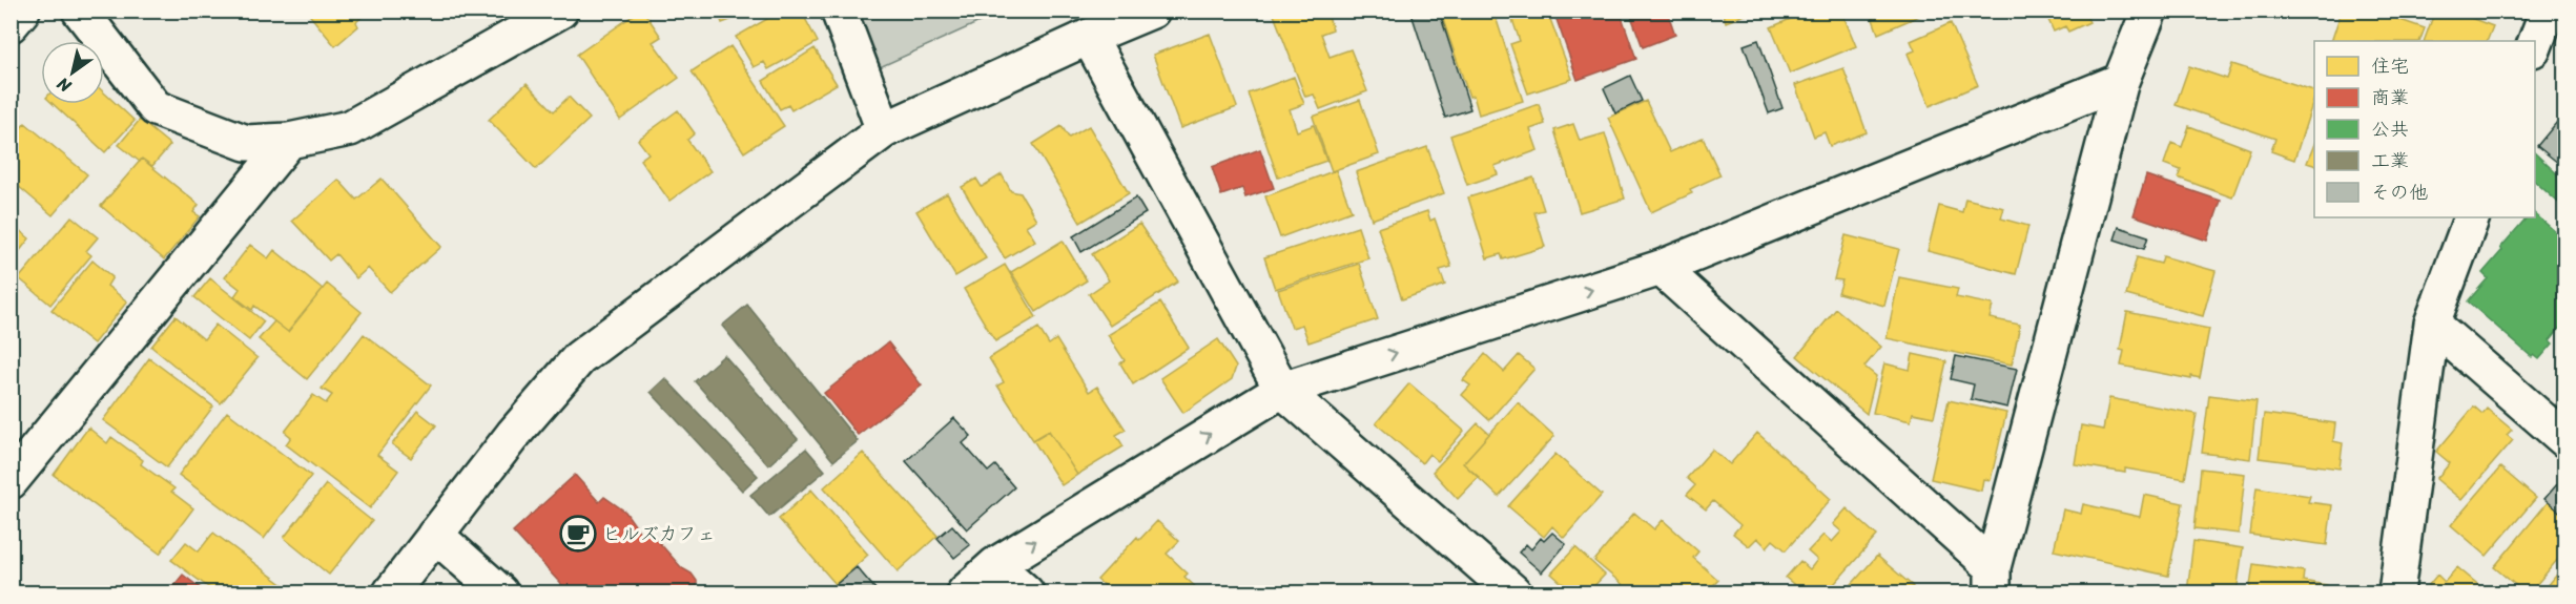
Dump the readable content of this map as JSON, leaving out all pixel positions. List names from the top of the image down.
{
  "places": {
    "cafe": ["ヒルズカフェ"]
  },
  "legend": [
    "住宅",
    "商業",
    "公共",
    "工業",
    "その他"
  ],
  "north": "bottom left"
}
